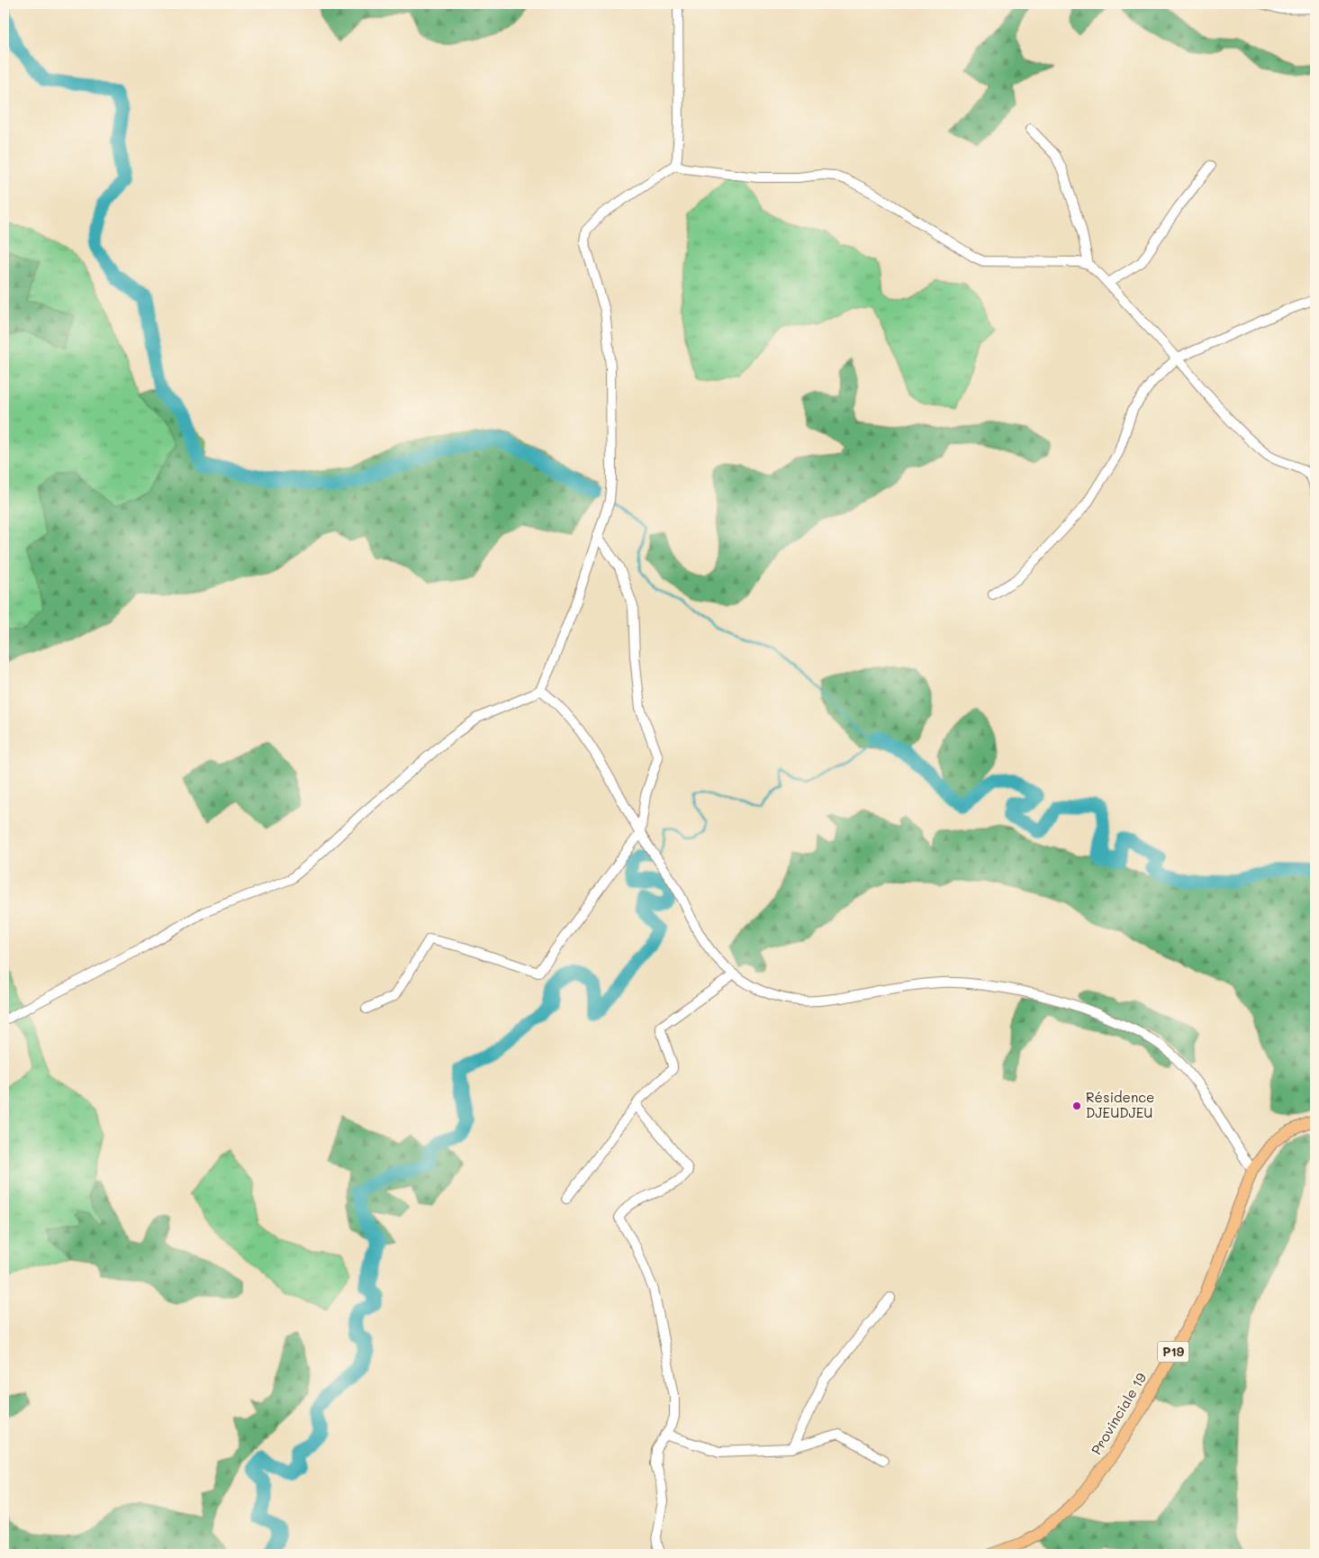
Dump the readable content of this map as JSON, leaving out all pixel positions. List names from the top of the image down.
{
  "streets": {
    "main road": ["P19", "Provinciale 19"]
  },
  "places": ["Résidence DJEUDJEU"]
}
